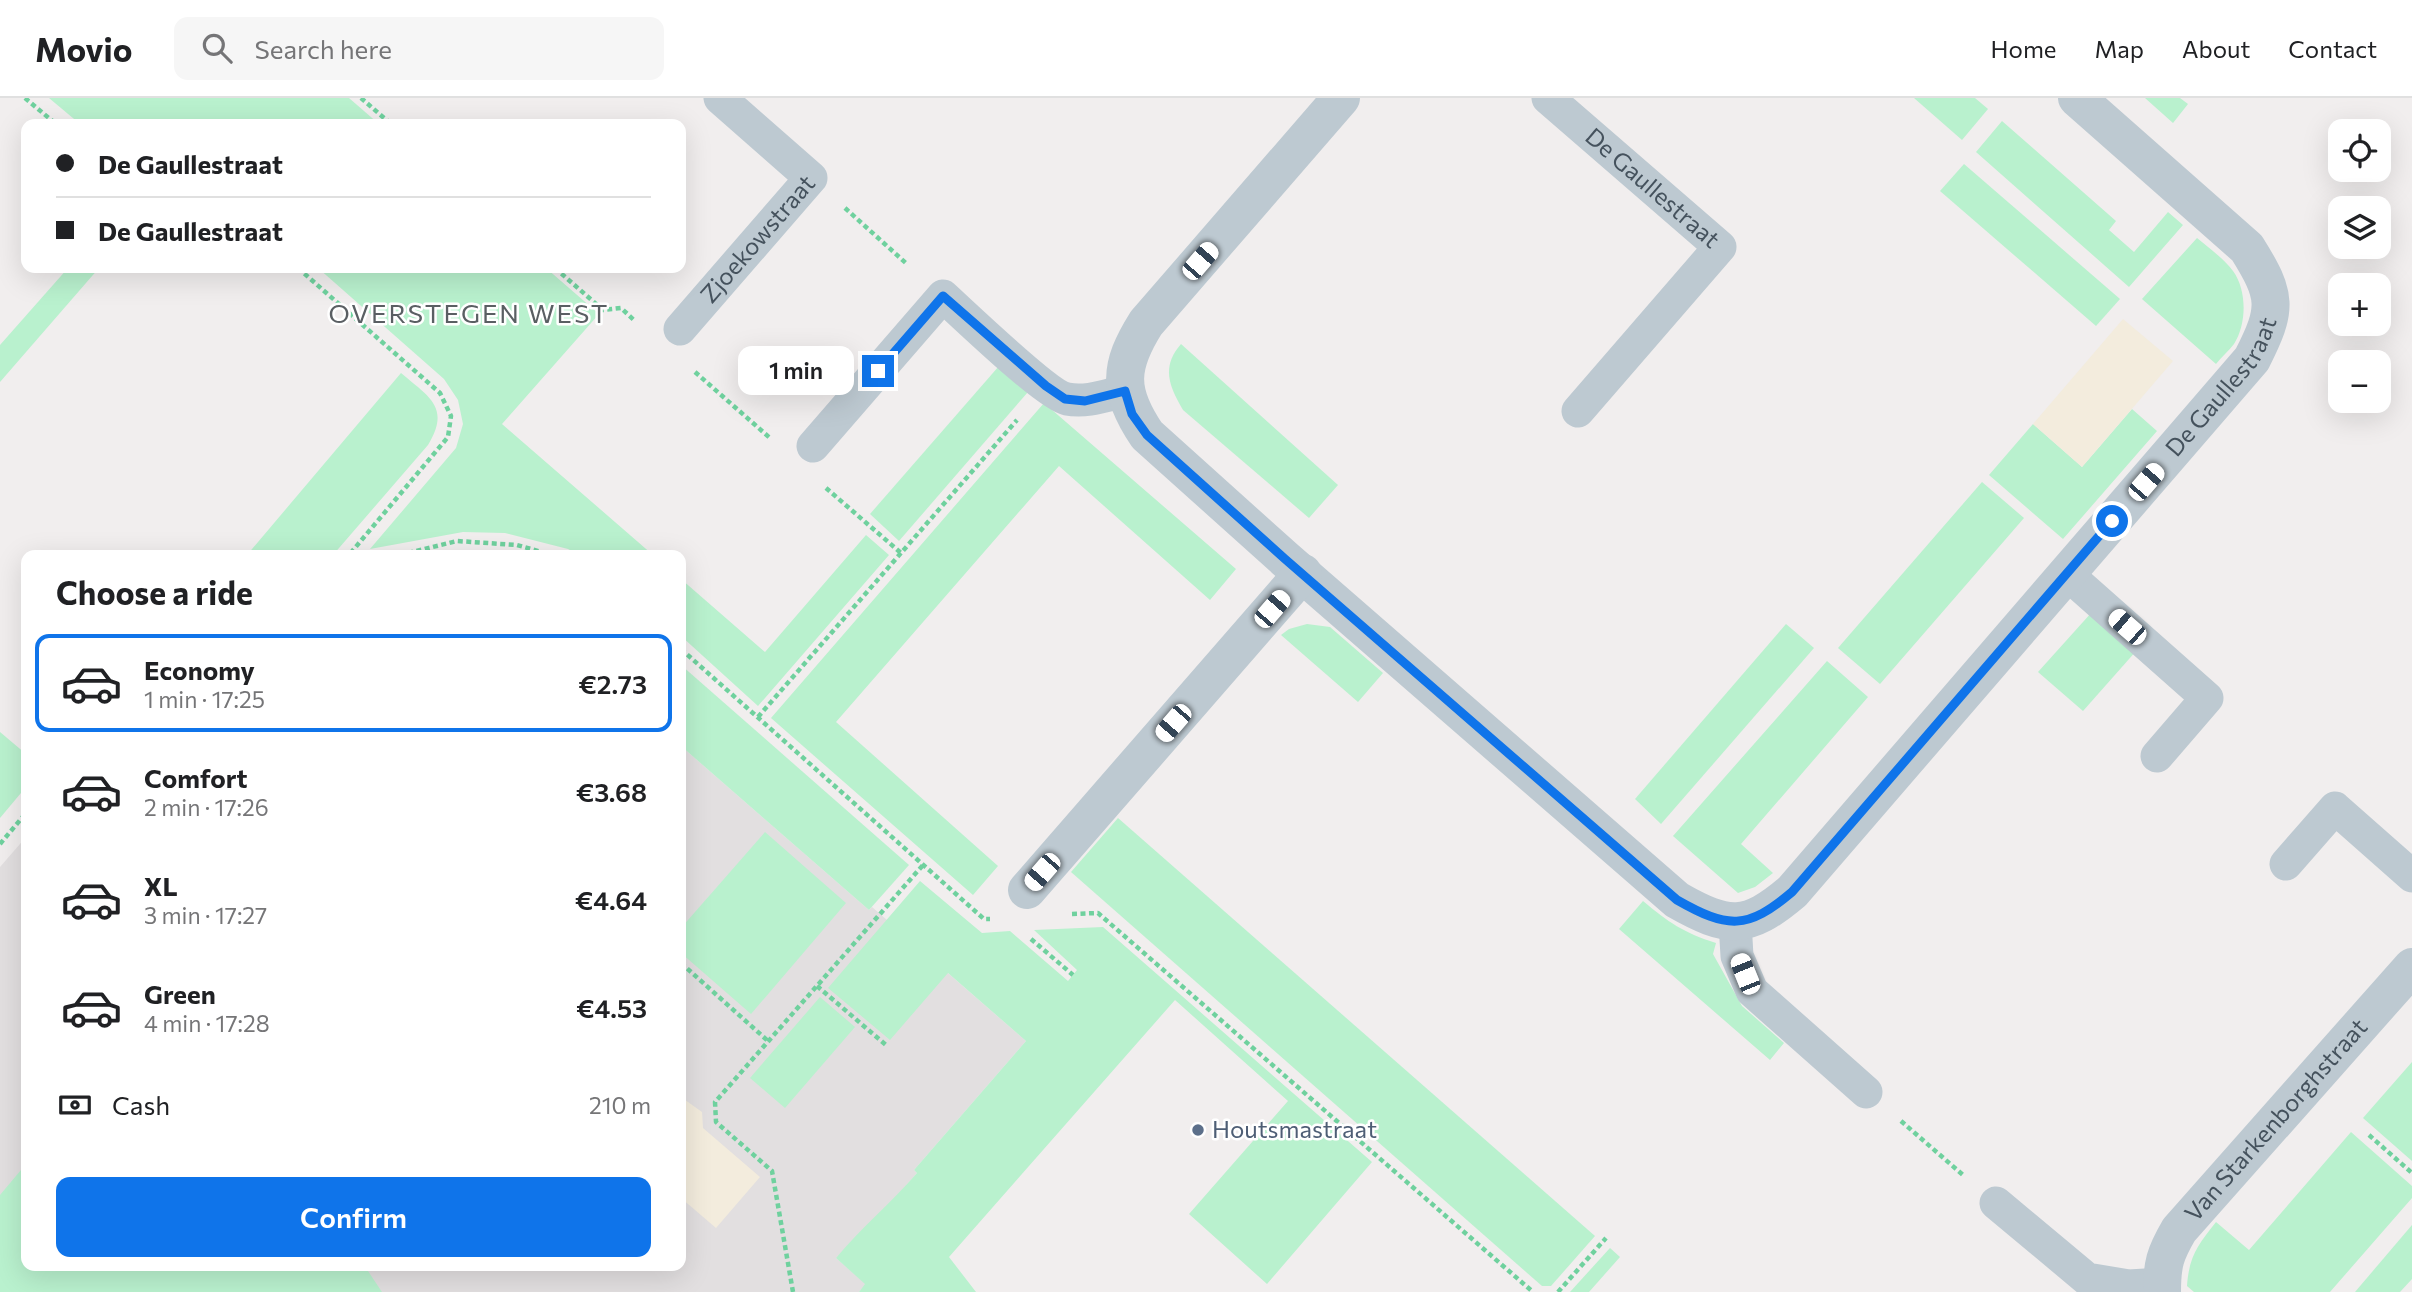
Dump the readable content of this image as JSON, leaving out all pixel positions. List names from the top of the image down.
{
  "streets": {
    "street": ["De Gaullestraat", "Van Starkenborghstraat"],
    "lane": ["Zjoekowstraat"]
  },
  "districts": ["OVERSTEGEN WEST"],
  "places": ["Houtsmastraat"],
  "page": {
    "header": "Movio",
    "search": "Search here",
    "nav": [
      "Home",
      "Map",
      "About",
      "Contact"
    ],
    "map_buttons": ["+", "−"],
    "banner": ["De Gaullestraat", "De Gaullestraat"],
    "bubble": "1 min",
    "heading": "Choose a ride",
    "list": [
      {
        "name": "Economy",
        "note": "1 min · 17:25",
        "value": "€2.73"
      },
      {
        "name": "Comfort",
        "note": "2 min · 17:26",
        "value": "€3.68"
      },
      {
        "name": "XL",
        "note": "3 min · 17:27",
        "value": "€4.64"
      },
      {
        "name": "Green",
        "note": "4 min · 17:28",
        "value": "€4.53"
      }
    ],
    "pay": ["Cash", "210 m"],
    "buttons": "Confirm"
  }
}
